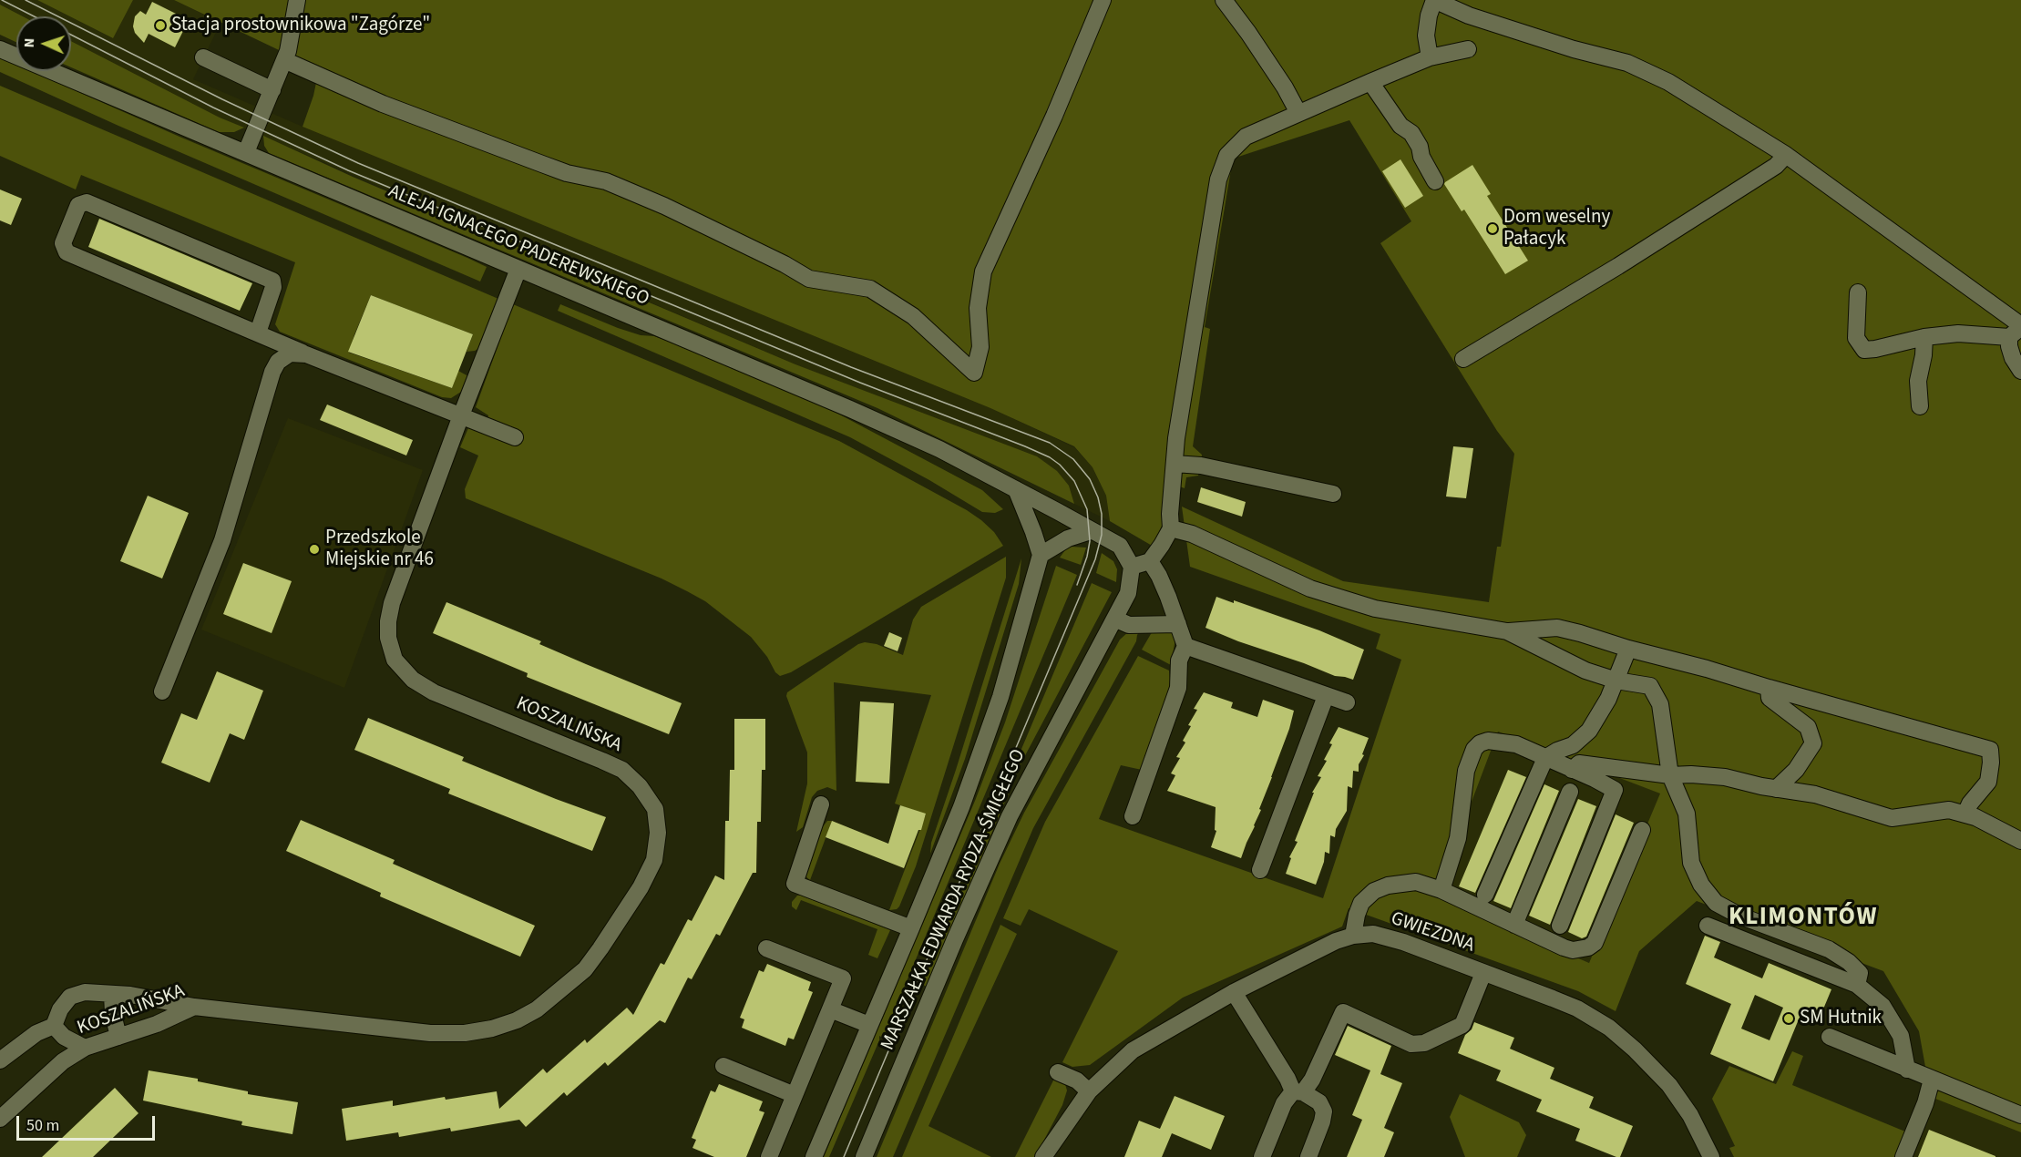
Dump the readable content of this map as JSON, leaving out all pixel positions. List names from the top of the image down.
{
  "streets": {
    "street": [
      "ALEJA IGNACEGO PADEREWSKIEGO",
      "KOSZALIŃSKA",
      "MARSZAŁKA EDWARDA RYDZA-ŚMIGŁEGO",
      "GWIEZDNA"
    ]
  },
  "crossings": [
    ["ALEJA IGNACEGO PADEREWSKIEGO", "KOSZALIŃSKA"]
  ],
  "districts": ["KLIMONTÓW"],
  "places": [
    "Stacja prostownikowa \"Zagórze\"",
    "Dom weselny Pałacyk",
    "Przedszkole Miejskie nr 46",
    "SM Hutnik"
  ],
  "scale_bar": "50 m",
  "north": "left"
}
